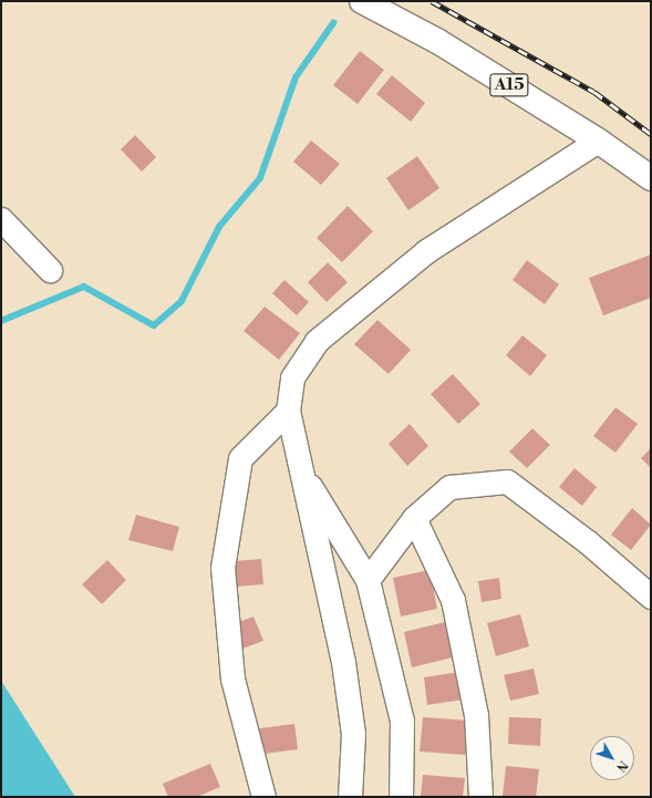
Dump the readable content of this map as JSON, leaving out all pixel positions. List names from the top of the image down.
{
  "streets": {
    "highway": ["A15"]
  },
  "north": "bottom right"
}
